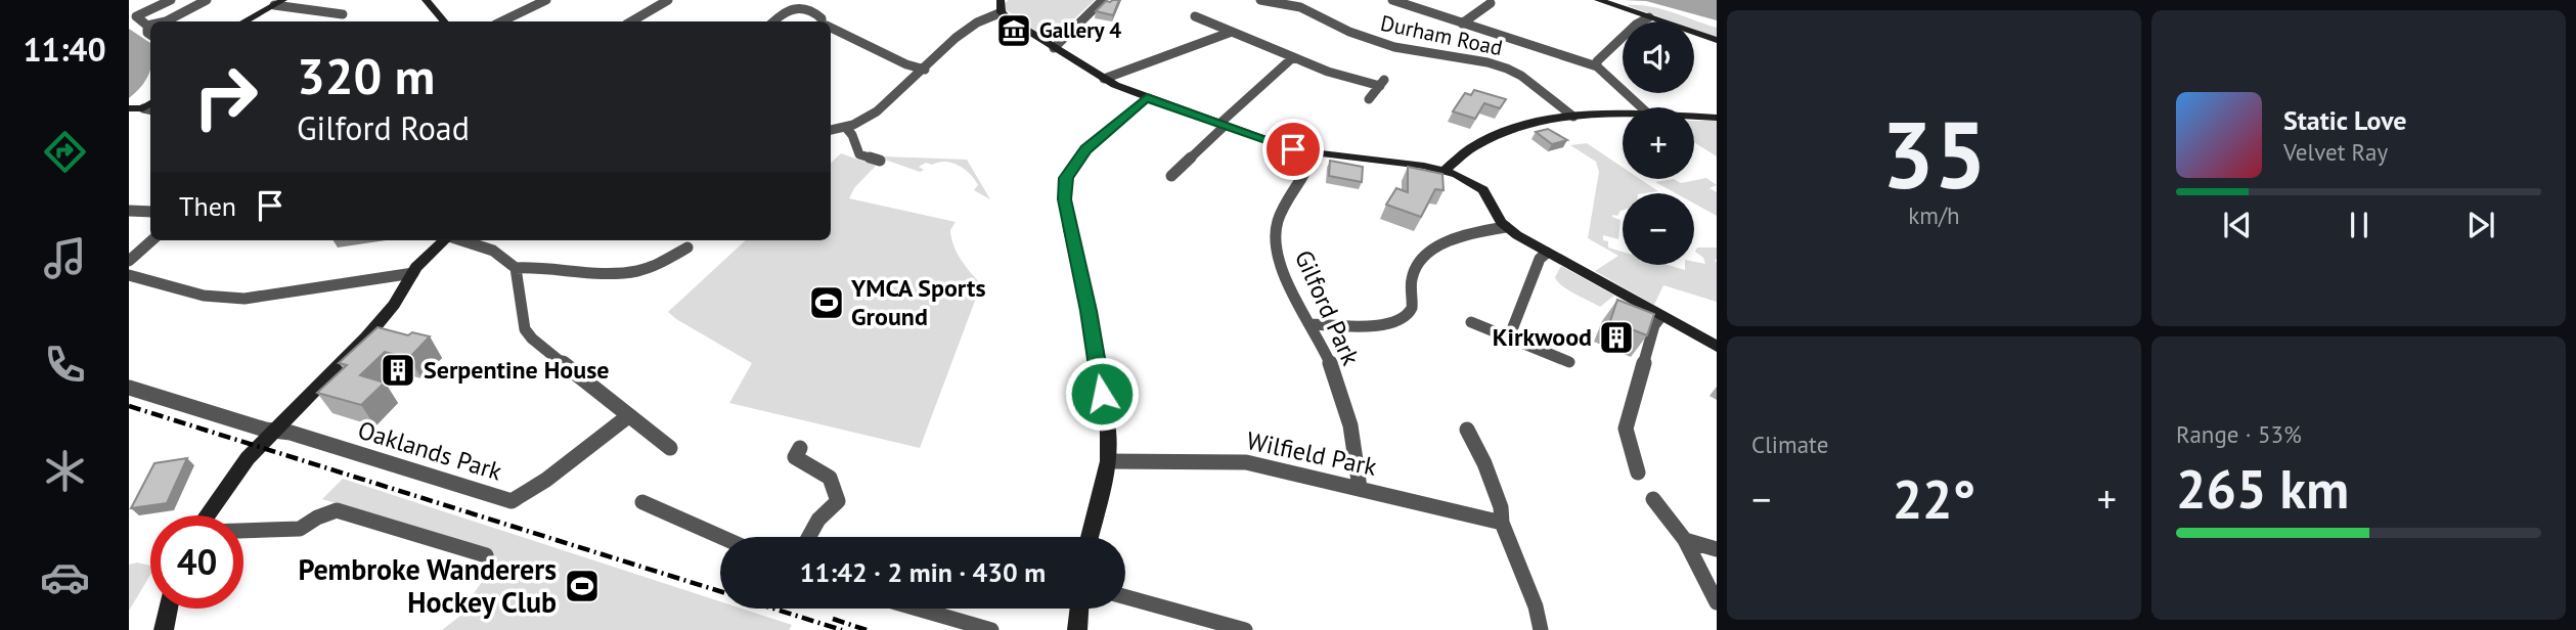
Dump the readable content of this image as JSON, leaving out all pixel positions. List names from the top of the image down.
{
  "streets": {
    "street": [
      "Durham Road",
      "Gilford Park",
      "Oaklands Park",
      "Wilfield Park"
    ]
  },
  "crossings": [
    ["Gilford Park", "Wilfield Park"]
  ],
  "places": {
    "museum": ["Gallery 4"],
    "sports": ["YMCA Sports Ground", "Pembroke Wanderers Hockey Club"],
    "building": ["Kirkwood", "Serpentine House"]
  },
  "page": {
    "tabs": "11:40",
    "tile": [
      ["35", "km/h"],
      "Climate",
      ["Range · 53%", "265 km"]
    ],
    "map_buttons": ["+", "−"],
    "turn": ["320 m", "Gilford Road"],
    "song": ["Static Love", "Velvet Ray"],
    "then": "Then",
    "heat": ["−", "22°", "+"],
    "limit": "40",
    "trip": "11:42 · 2 min · 430 m"
  }
}
